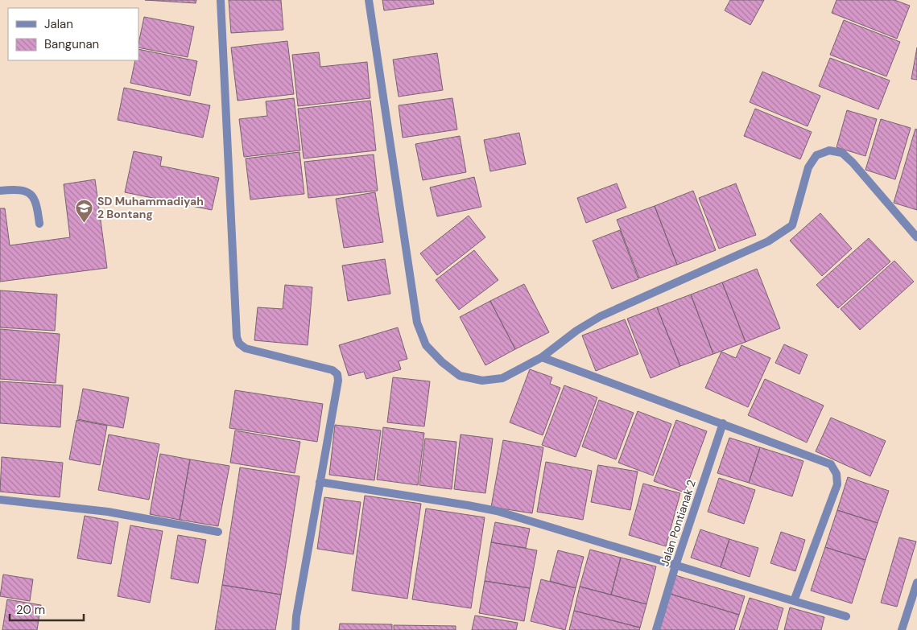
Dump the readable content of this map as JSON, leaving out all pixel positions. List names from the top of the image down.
{
  "streets": {
    "street": ["Jalan Pontianak 2"]
  },
  "places": {
    "school or university": ["SD Muhammadiyah 2 Bontang"]
  },
  "legend": ["Jalan", "Bangunan"],
  "scale_bar": "20 m"
}
